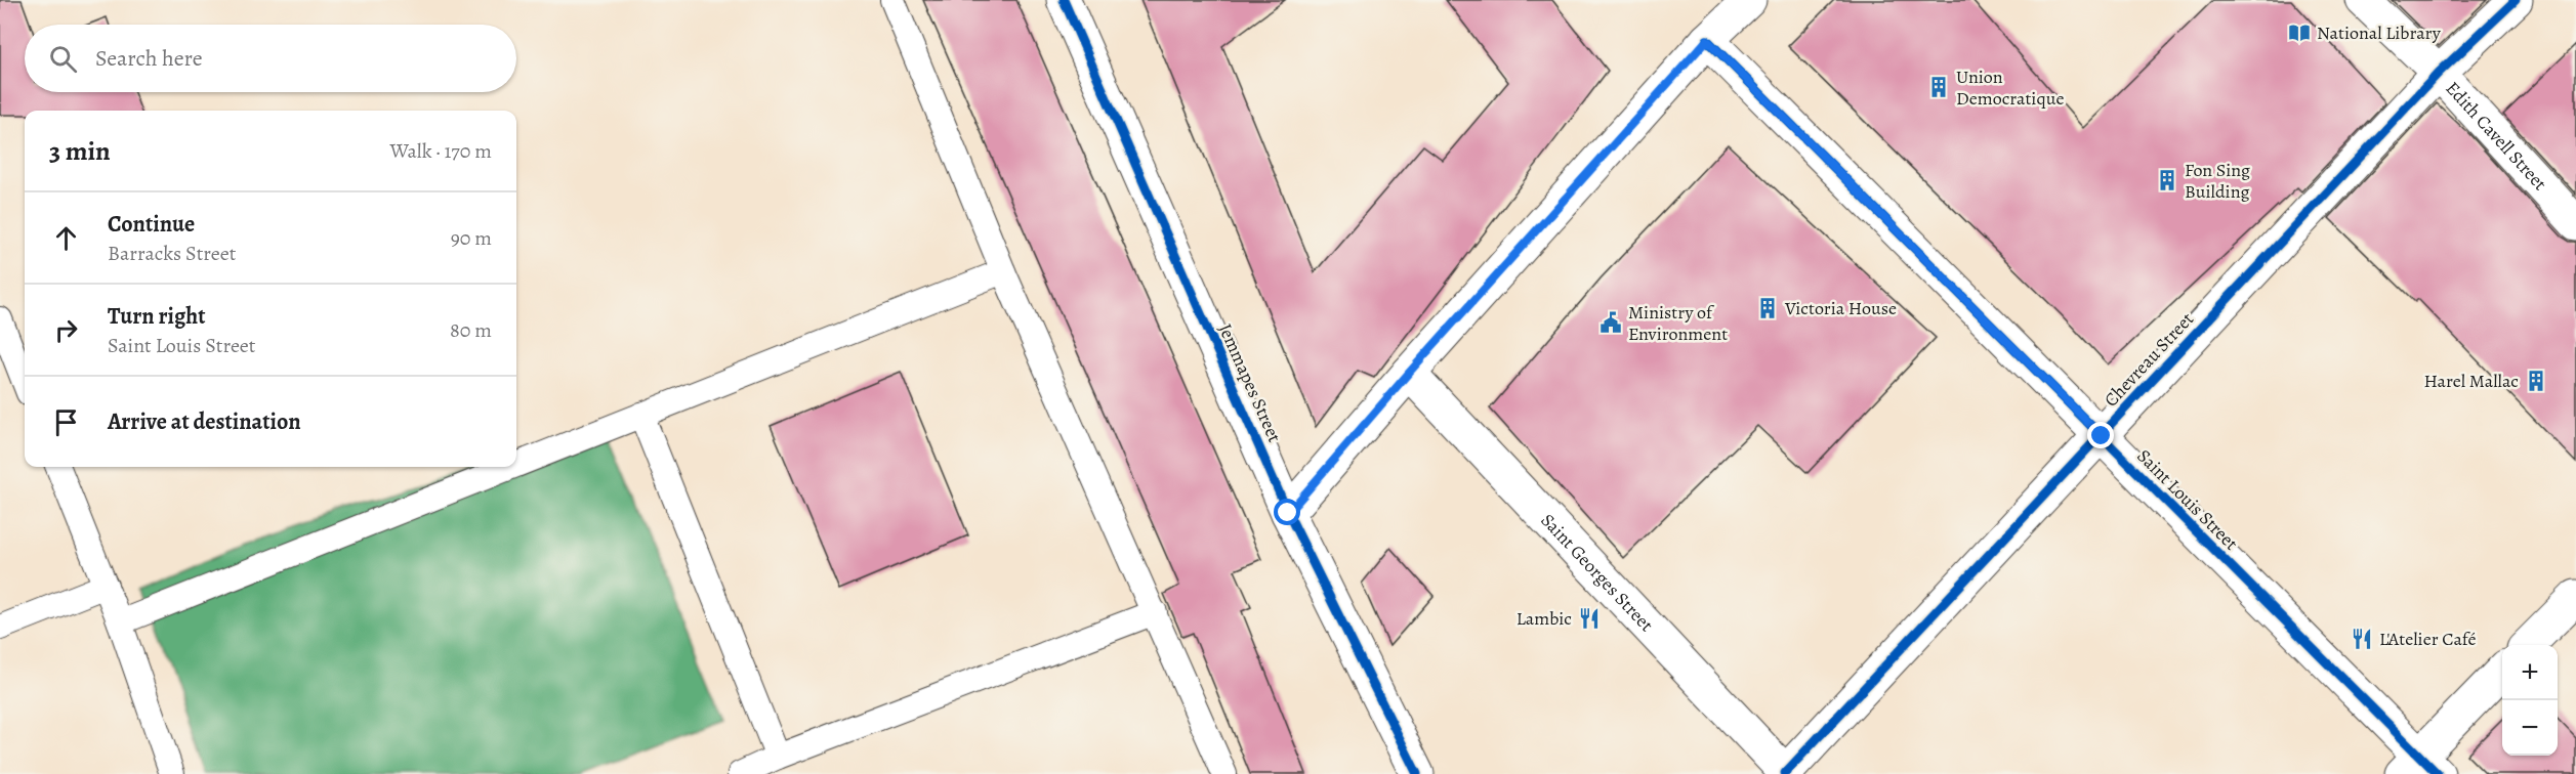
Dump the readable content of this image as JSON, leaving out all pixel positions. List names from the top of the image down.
{
  "streets": {
    "street": [
      "Edith Cavell Street",
      "Chevreau Street",
      "Jemmapes Street",
      "Saint Louis Street",
      "Saint Georges Street"
    ]
  },
  "crossings": [
    ["Edith Cavell Street", "Chevreau Street"],
    ["Chevreau Street", "Saint Louis Street"],
    ["Chevreau Street", "Saint Georges Street"]
  ],
  "places": {
    "library": ["National Library"],
    "building": [
      "Union Democratique",
      "Fon Sing Building",
      "Victoria House",
      "Harel Mallac"
    ],
    "public building": ["Ministry of Environment"],
    "restaurant": ["Lambic", "L'Atelier Café"]
  },
  "page": {
    "search": "Search here",
    "heading": ["3 min", "Walk · 170 m"],
    "list": [
      ["Continue", "Barracks Street", "90 m"],
      ["Turn right", "Saint Louis Street", "80 m"],
      "Arrive at destination"
    ],
    "map_buttons": ["+", "−"]
  }
}
